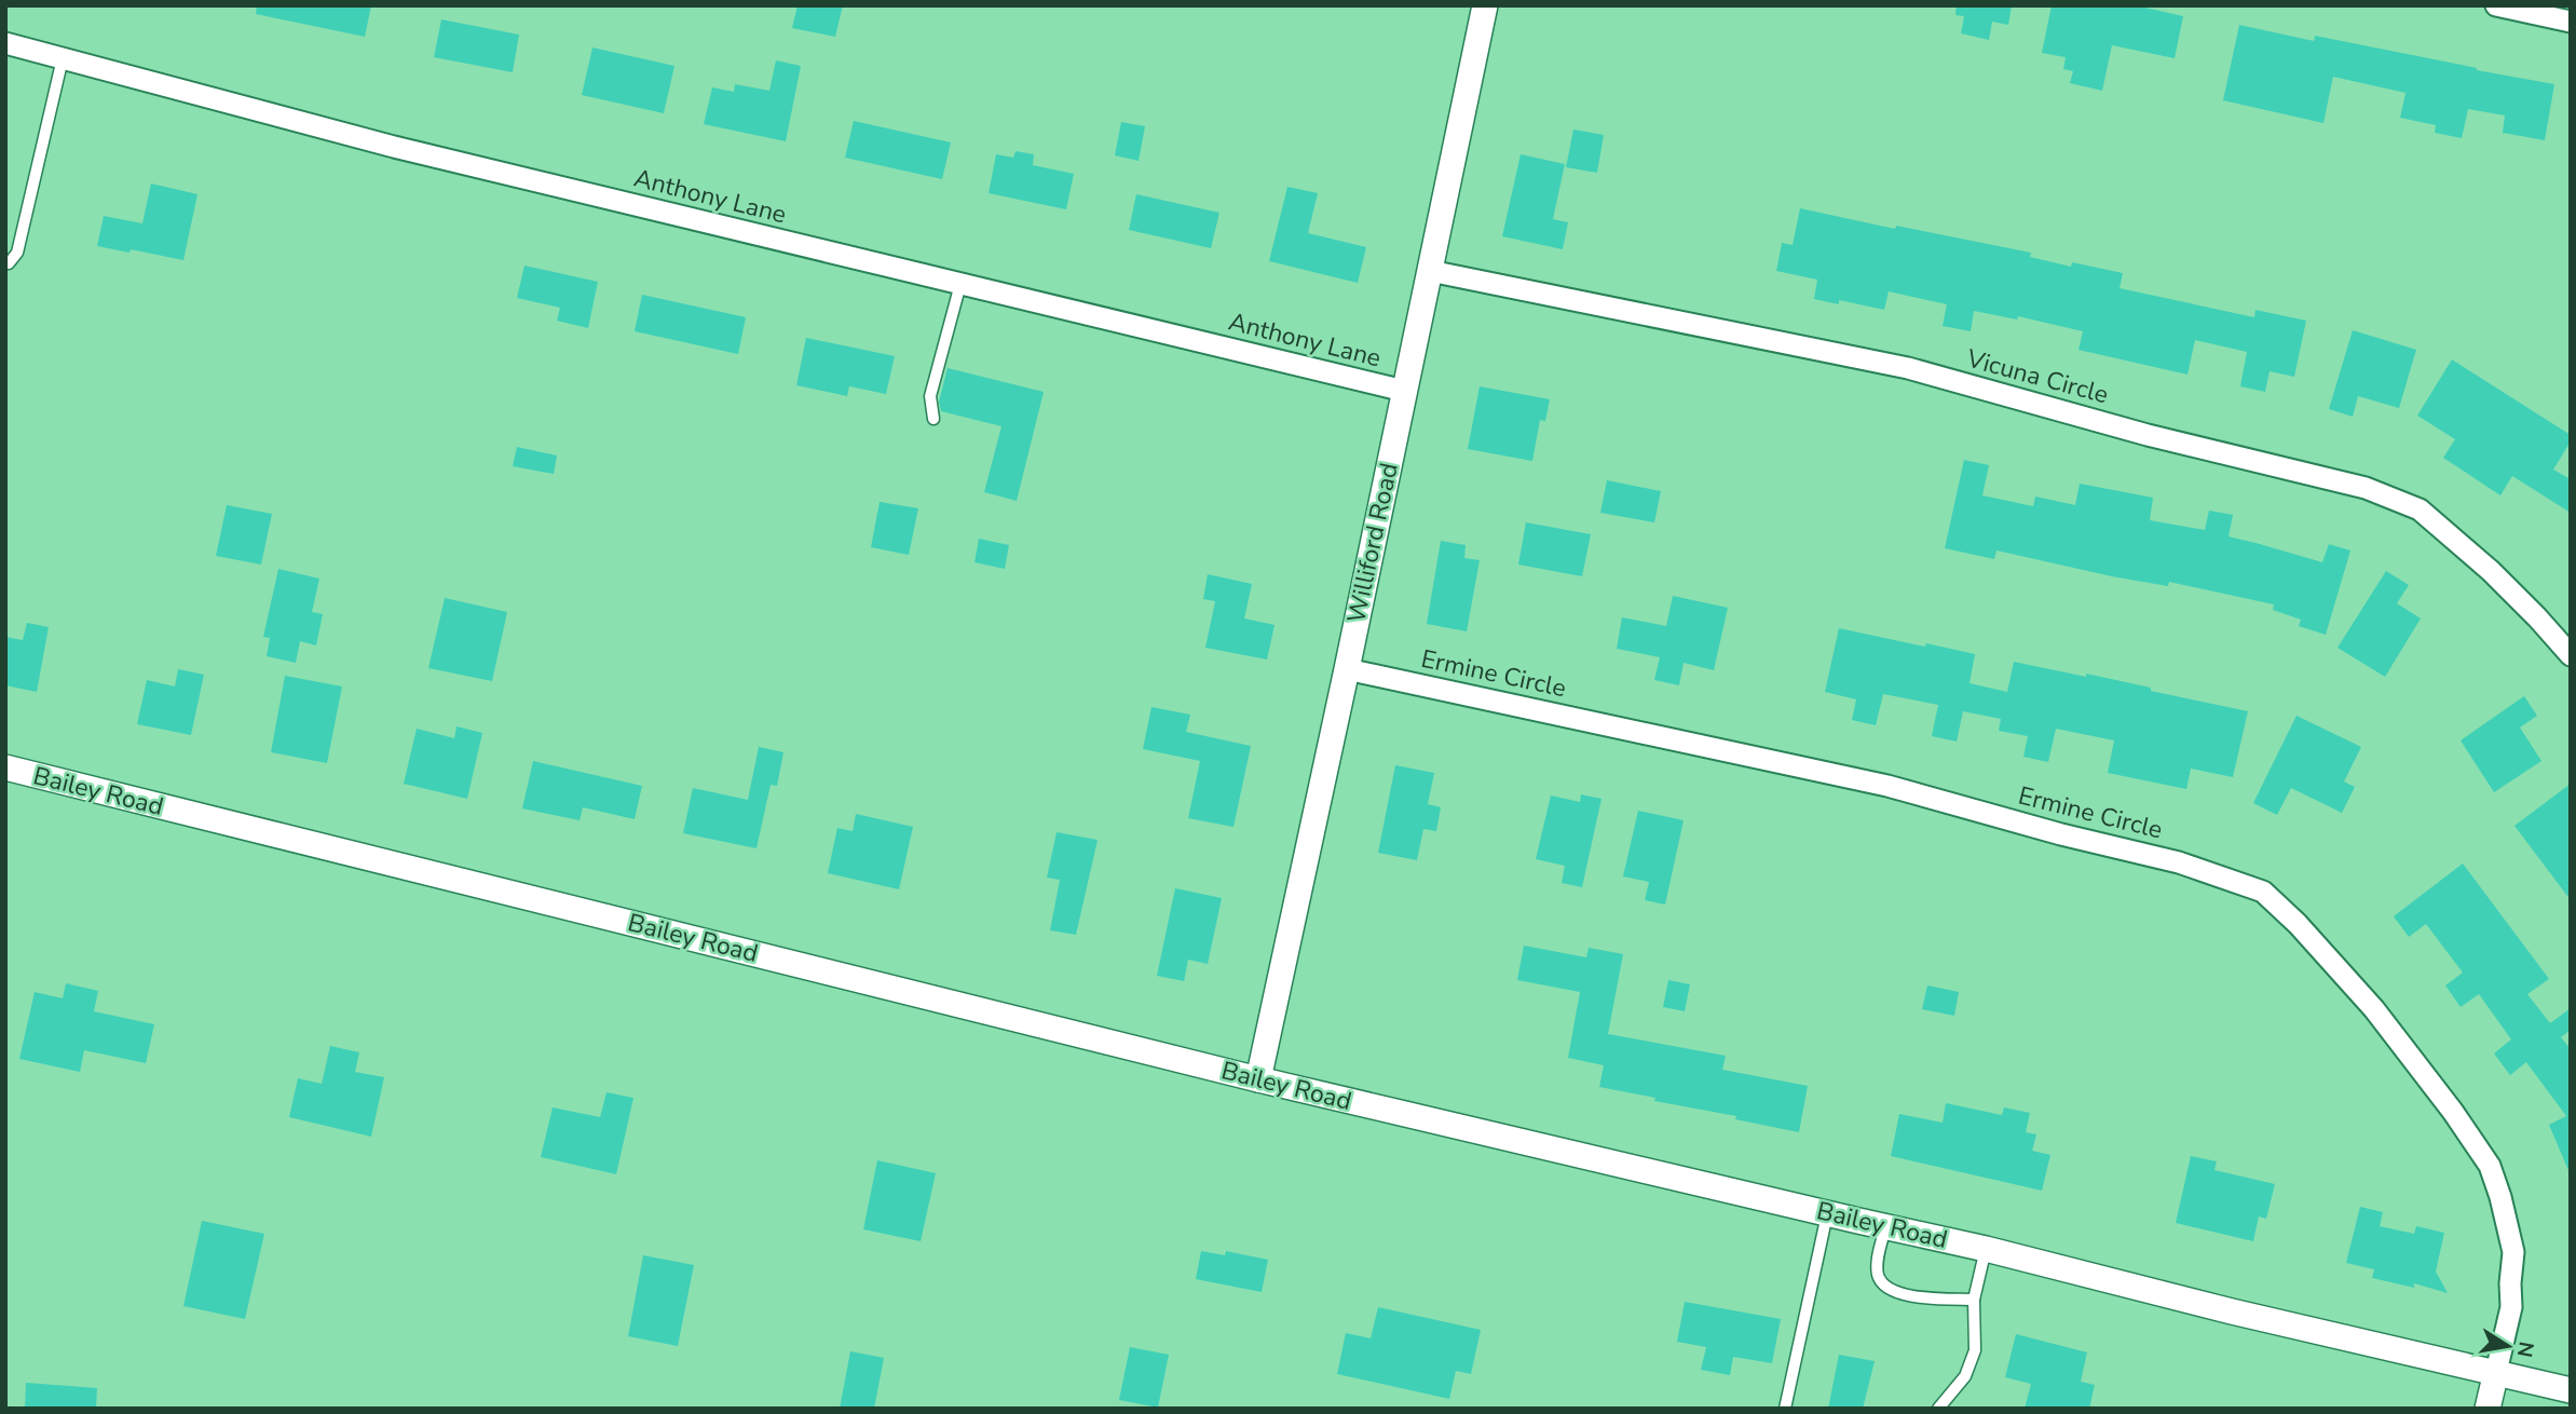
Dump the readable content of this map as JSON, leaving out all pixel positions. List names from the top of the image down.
{
  "streets": {
    "street": [
      "Anthony Lane",
      "Vicuna Circle",
      "Williford Road",
      "Ermine Circle",
      "Bailey Road"
    ]
  },
  "crossings": [
    ["Anthony Lane", "Williford Road"],
    ["Vicuna Circle", "Williford Road"],
    ["Williford Road", "Ermine Circle"],
    ["Williford Road", "Bailey Road"],
    ["Ermine Circle", "Bailey Road"]
  ],
  "north": "right"
}
